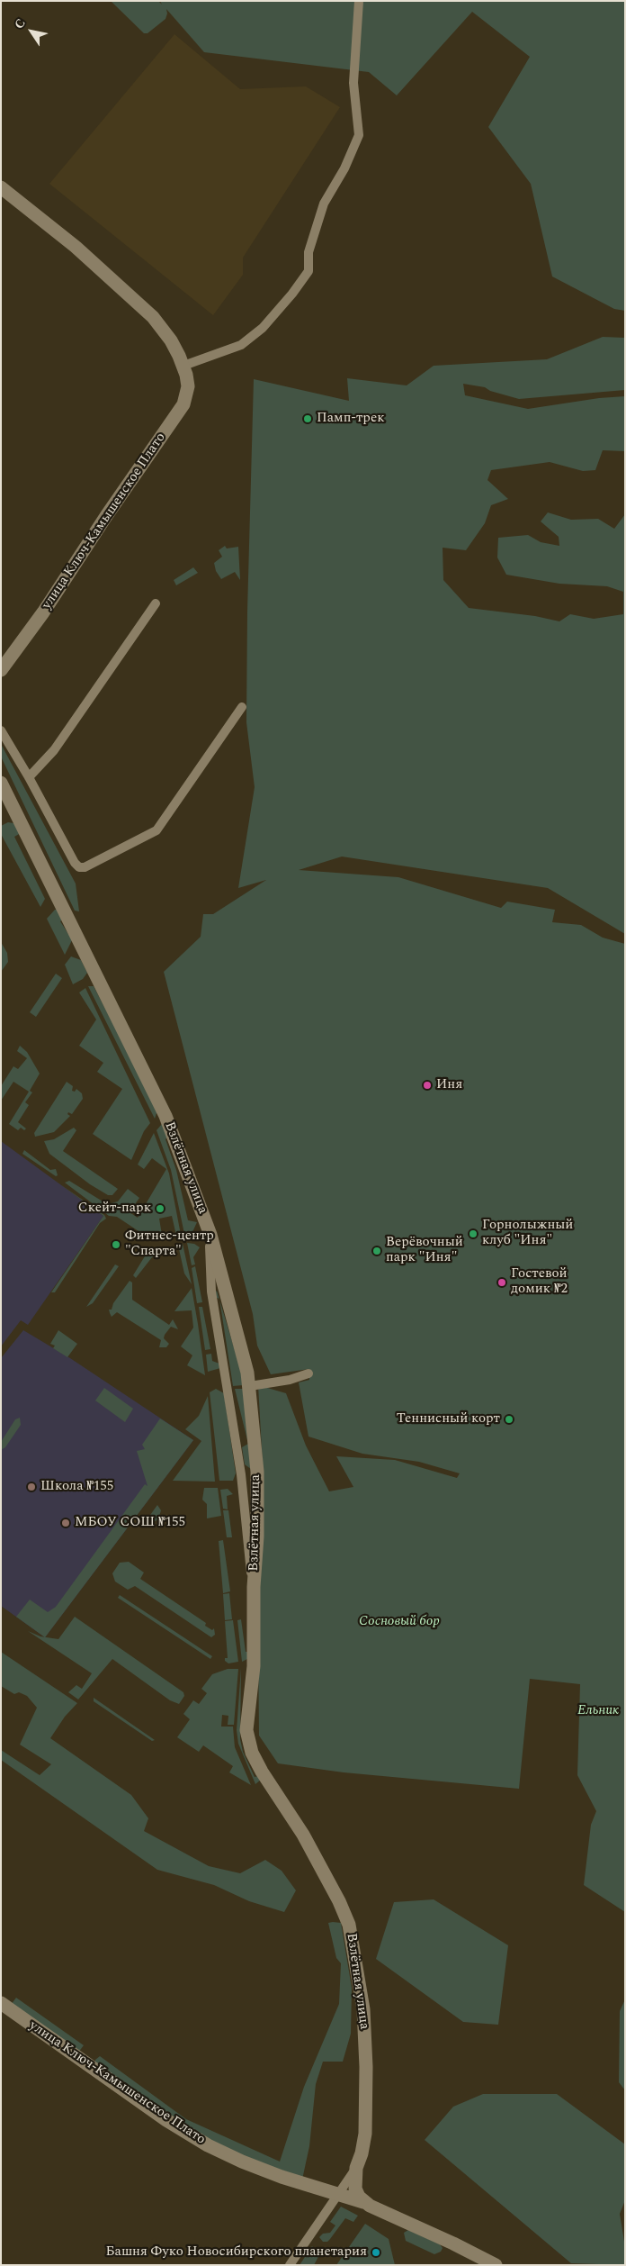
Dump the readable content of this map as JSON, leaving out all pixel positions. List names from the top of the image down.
{
  "streets": {
    "main road": ["улица Ключ-Камышенское Плато", "Взлётная улица"]
  },
  "crossings": [
    ["улица Ключ-Камышенское Плато", "Взлётная улица"]
  ],
  "parks": ["Сосновый бор", "Ельник"],
  "places": [
    "Памп-трек",
    "Иня",
    "Скейт-парк",
    "Горнолыжный клуб \"Иня\"",
    "Фитнес-центр \"Спарта\"",
    "Верёвочный парк \"Иня\"",
    "Гостевой домик №2",
    "Теннисный корт",
    "Школа №155",
    "МБОУ СОШ №155",
    "Башня Фуко Новосибирского планетария"
  ],
  "north": "top left"
}
